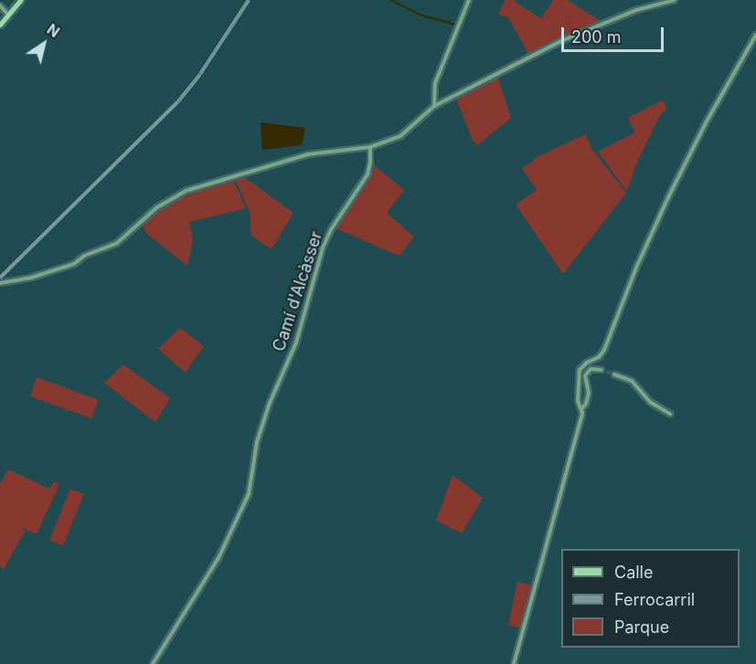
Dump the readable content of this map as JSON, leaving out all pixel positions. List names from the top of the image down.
{
  "streets": {
    "street": ["Camí d'Alcàsser"]
  },
  "legend": ["Calle", "Ferrocarril", "Parque"],
  "scale_bar": "200 m",
  "north": "top right"
}
